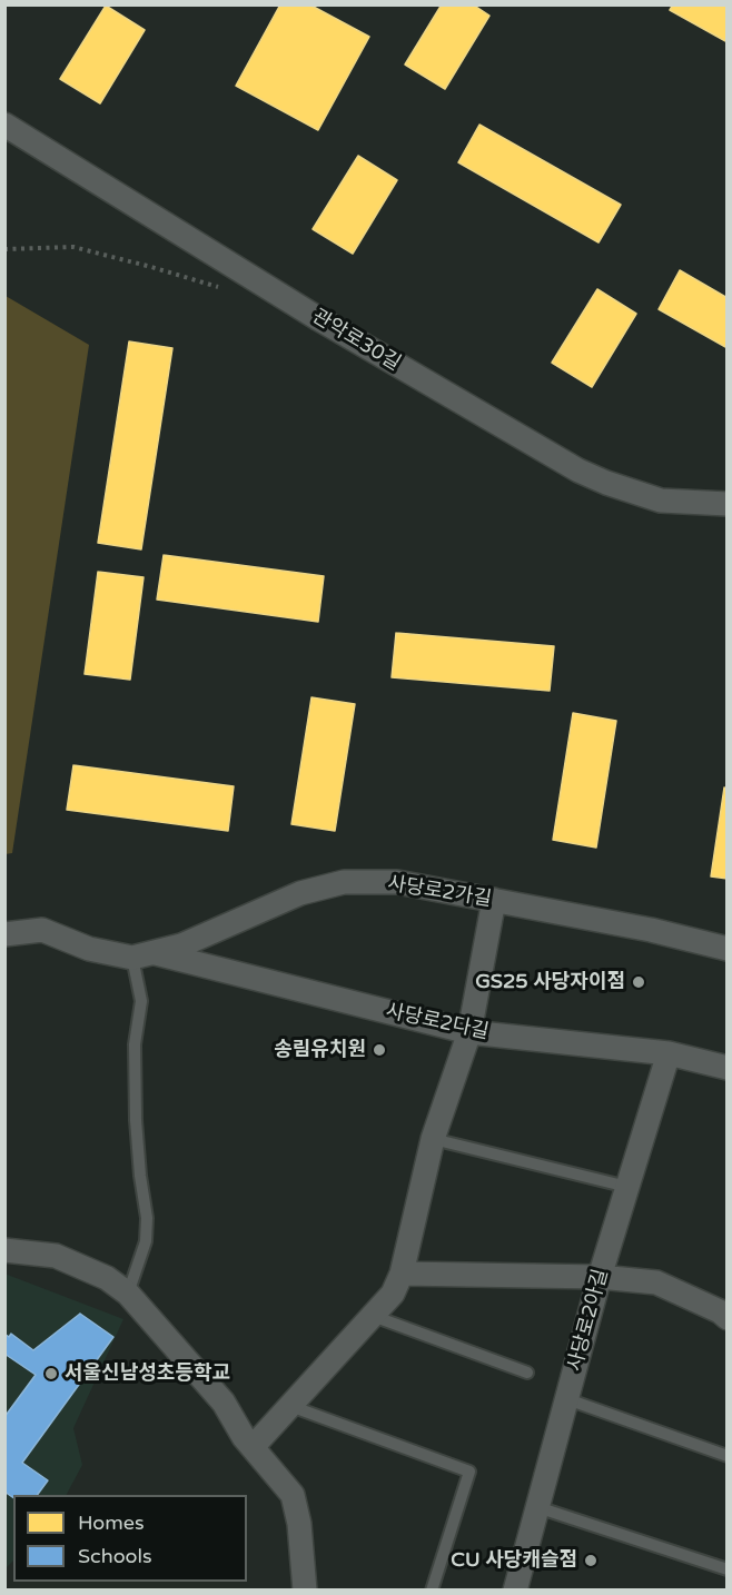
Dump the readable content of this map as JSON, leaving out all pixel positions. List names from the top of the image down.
{
  "streets": {
    "street": [
      "관악로30길",
      "사당로2가길",
      "사당로2다길",
      "사당로2아길"
    ]
  },
  "crossings": [
    ["사당로2가길", "사당로2다길"],
    ["사당로2다길", "사당로2아길"]
  ],
  "places": [
    "GS25 사당자이점",
    "송림유치원",
    "서울신남성초등학교",
    "CU 사당캐슬점"
  ],
  "legend": ["Homes", "Schools"]
}
